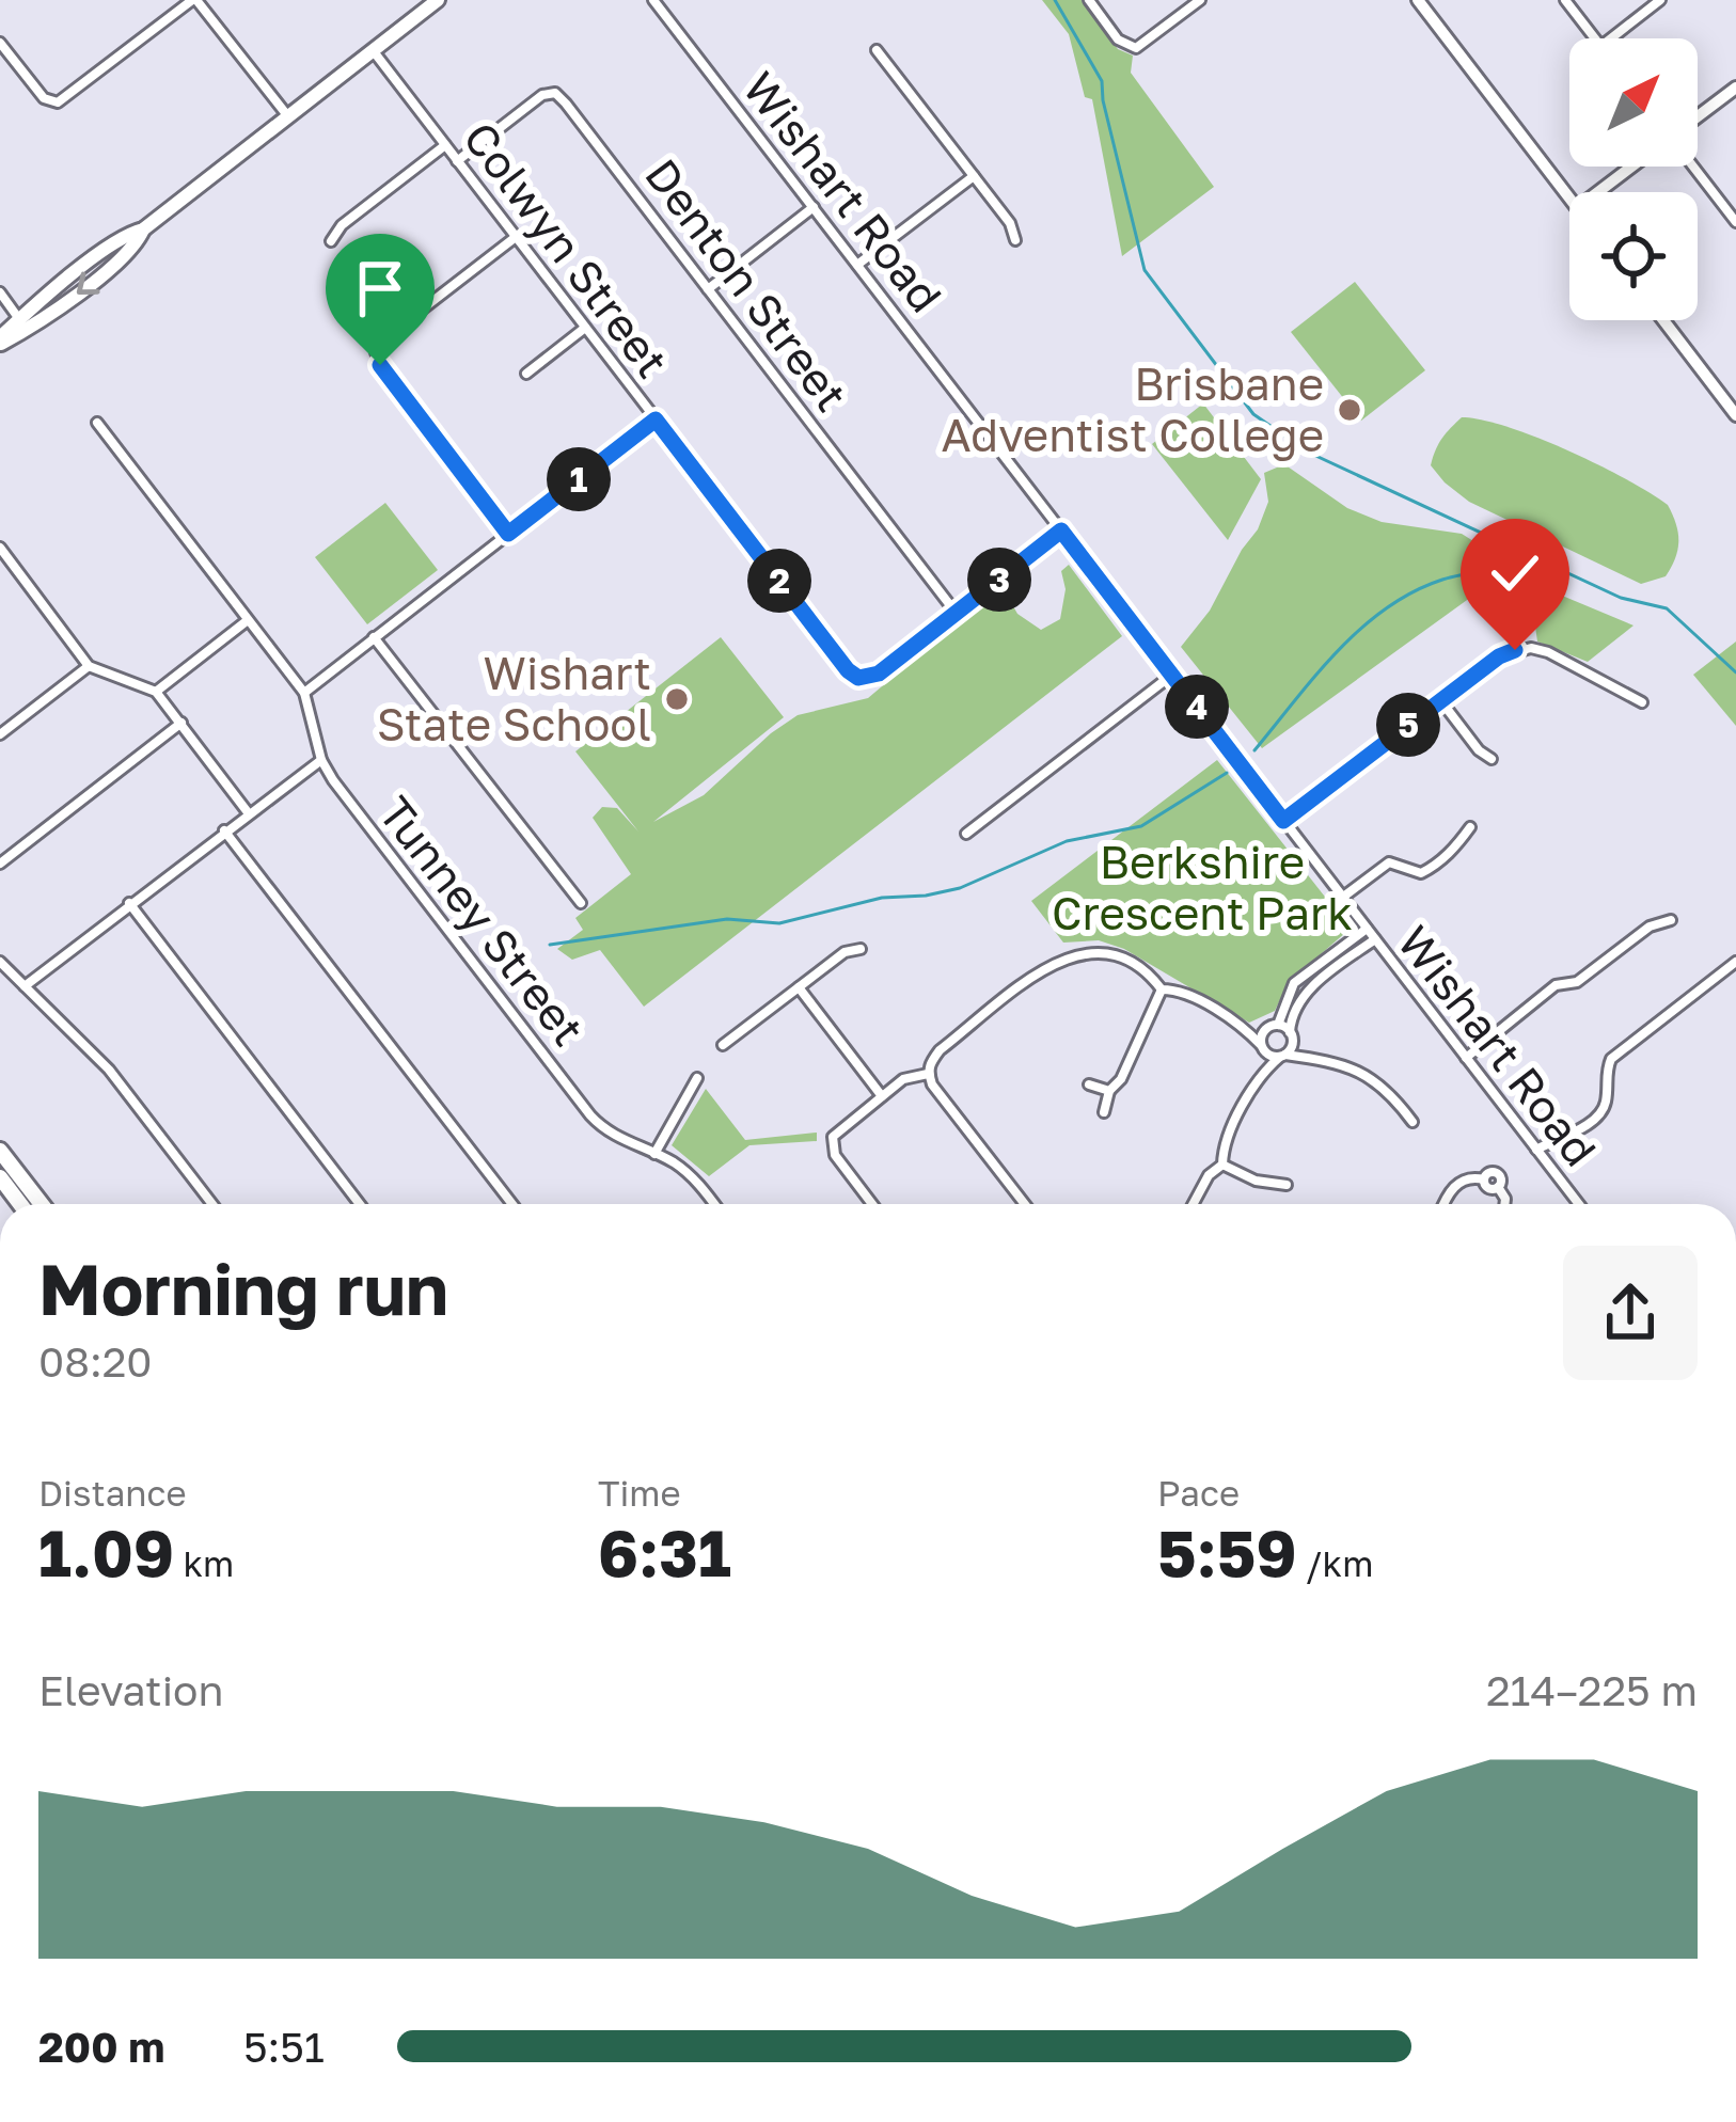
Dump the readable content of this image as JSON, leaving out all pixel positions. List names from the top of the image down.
{
  "streets": {
    "street": [
      "Wishart Road",
      "Colwyn Street",
      "Denton Street",
      "Tunney Street"
    ]
  },
  "crossings": [
    ["Colwyn Street", "Denton Street"]
  ],
  "parks": ["Berkshire Crescent Park"],
  "places": ["Brisbane Adventist College", "Wishart State School"],
  "north": "top right",
  "page": {
    "pins": [
      "1",
      "3",
      "2",
      "4",
      "5"
    ],
    "heading": ["Morning run", "08:20"],
    "stats": [
      ["Distance", "1.09 km"],
      ["Time", "6:31"],
      ["Pace", "5:59 /km"]
    ],
    "chart": ["Elevation", "214–225 m"],
    "list": [
      {
        "name": "200 m",
        "note": "5:51"
      }
    ]
  }
}
